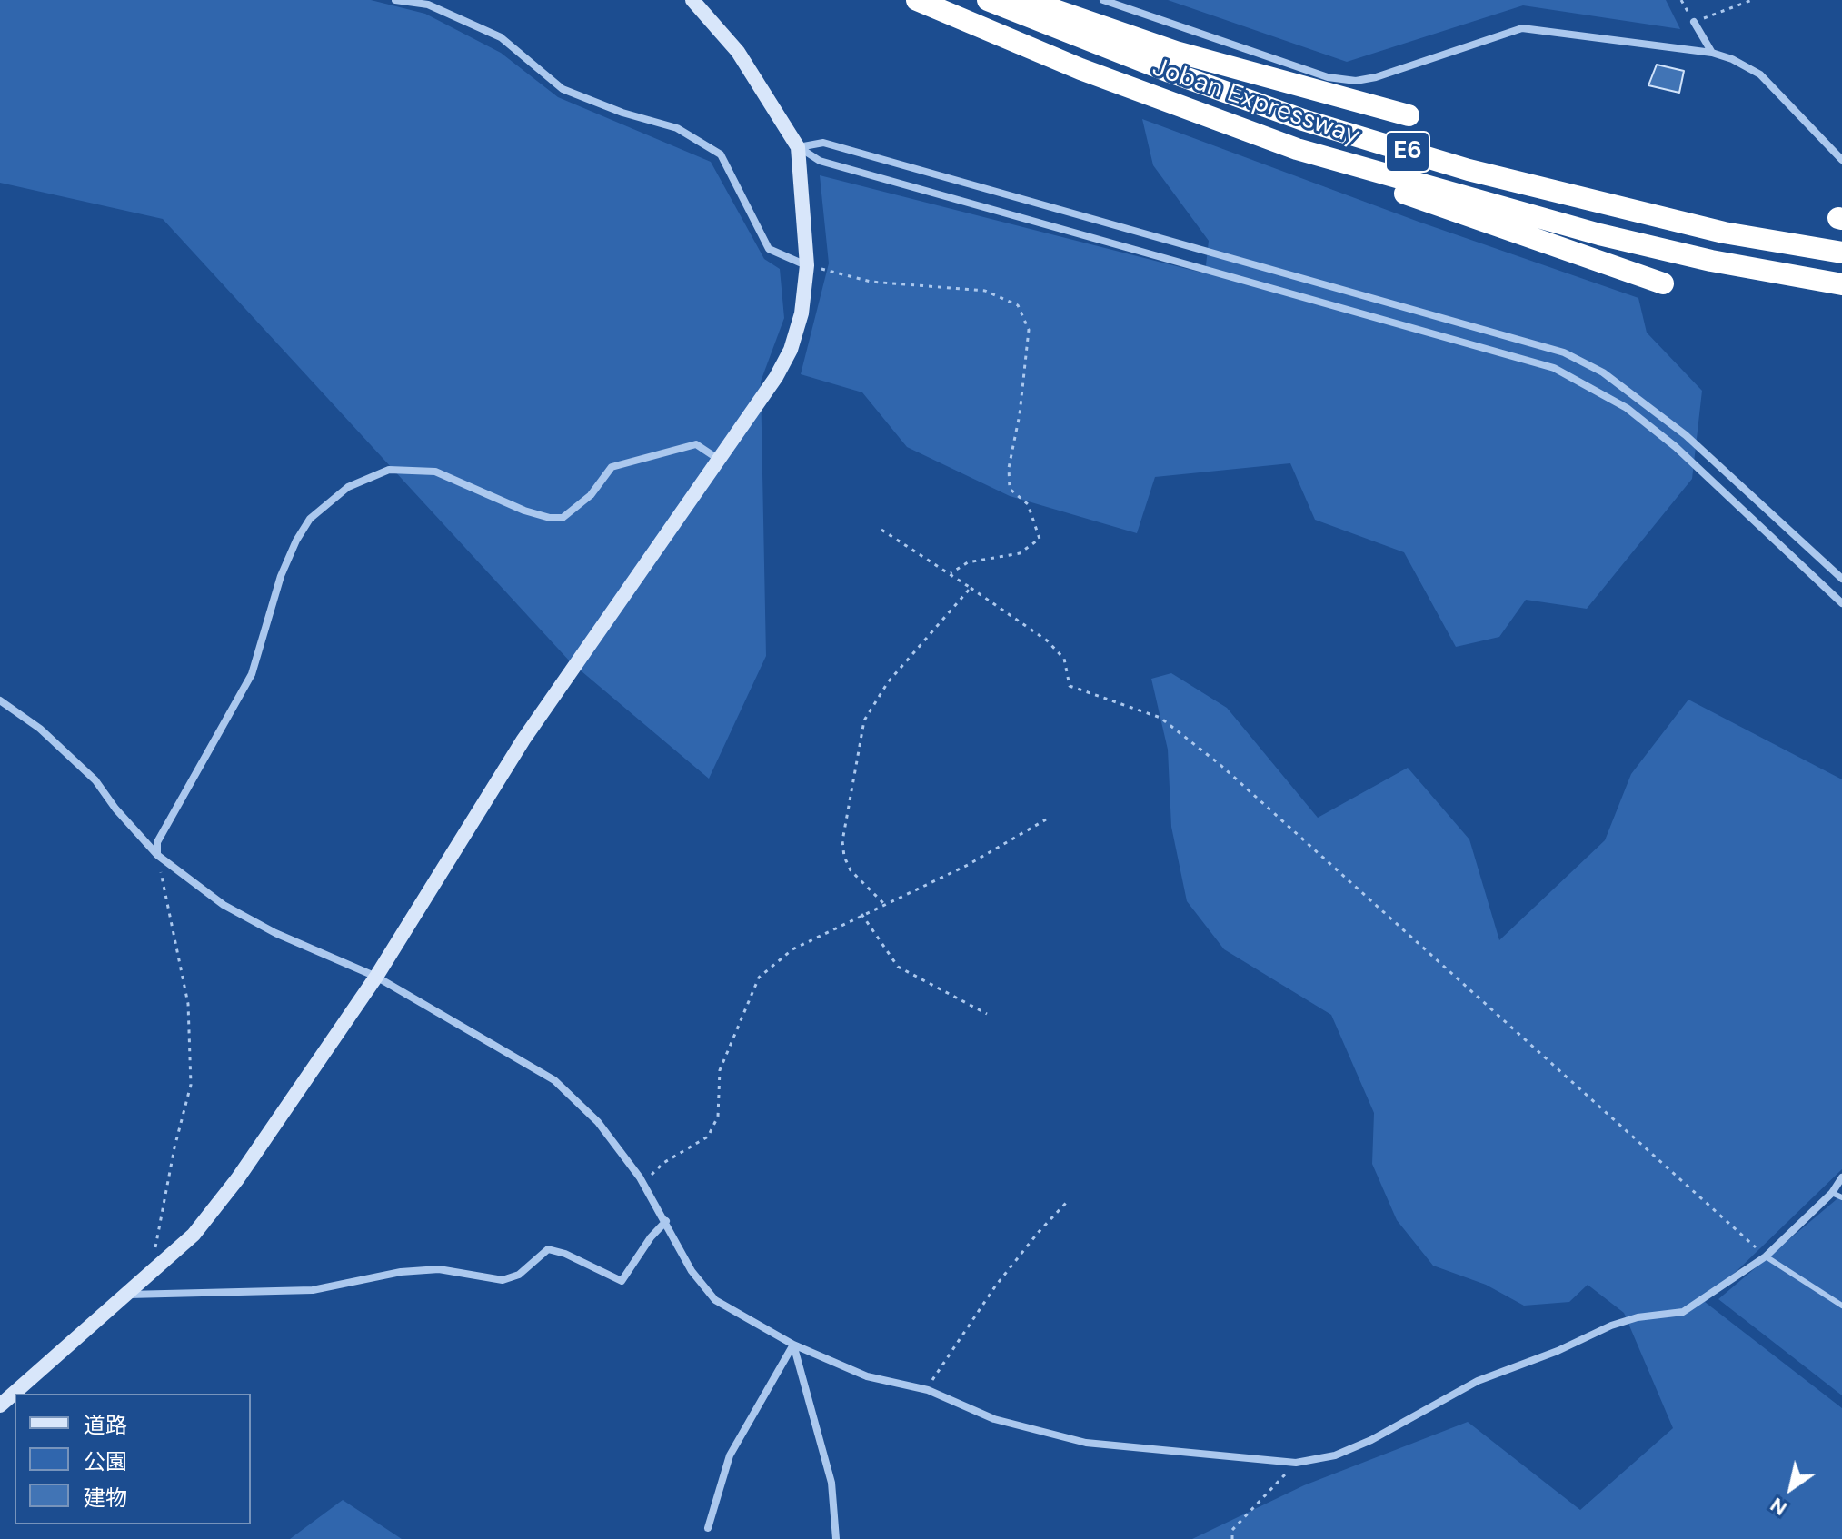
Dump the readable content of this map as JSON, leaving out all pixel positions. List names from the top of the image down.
{
  "streets": {
    "highway": ["Joban Expressway", "E6"]
  },
  "legend": ["道路", "公園", "建物"],
  "north": "bottom left"
}
